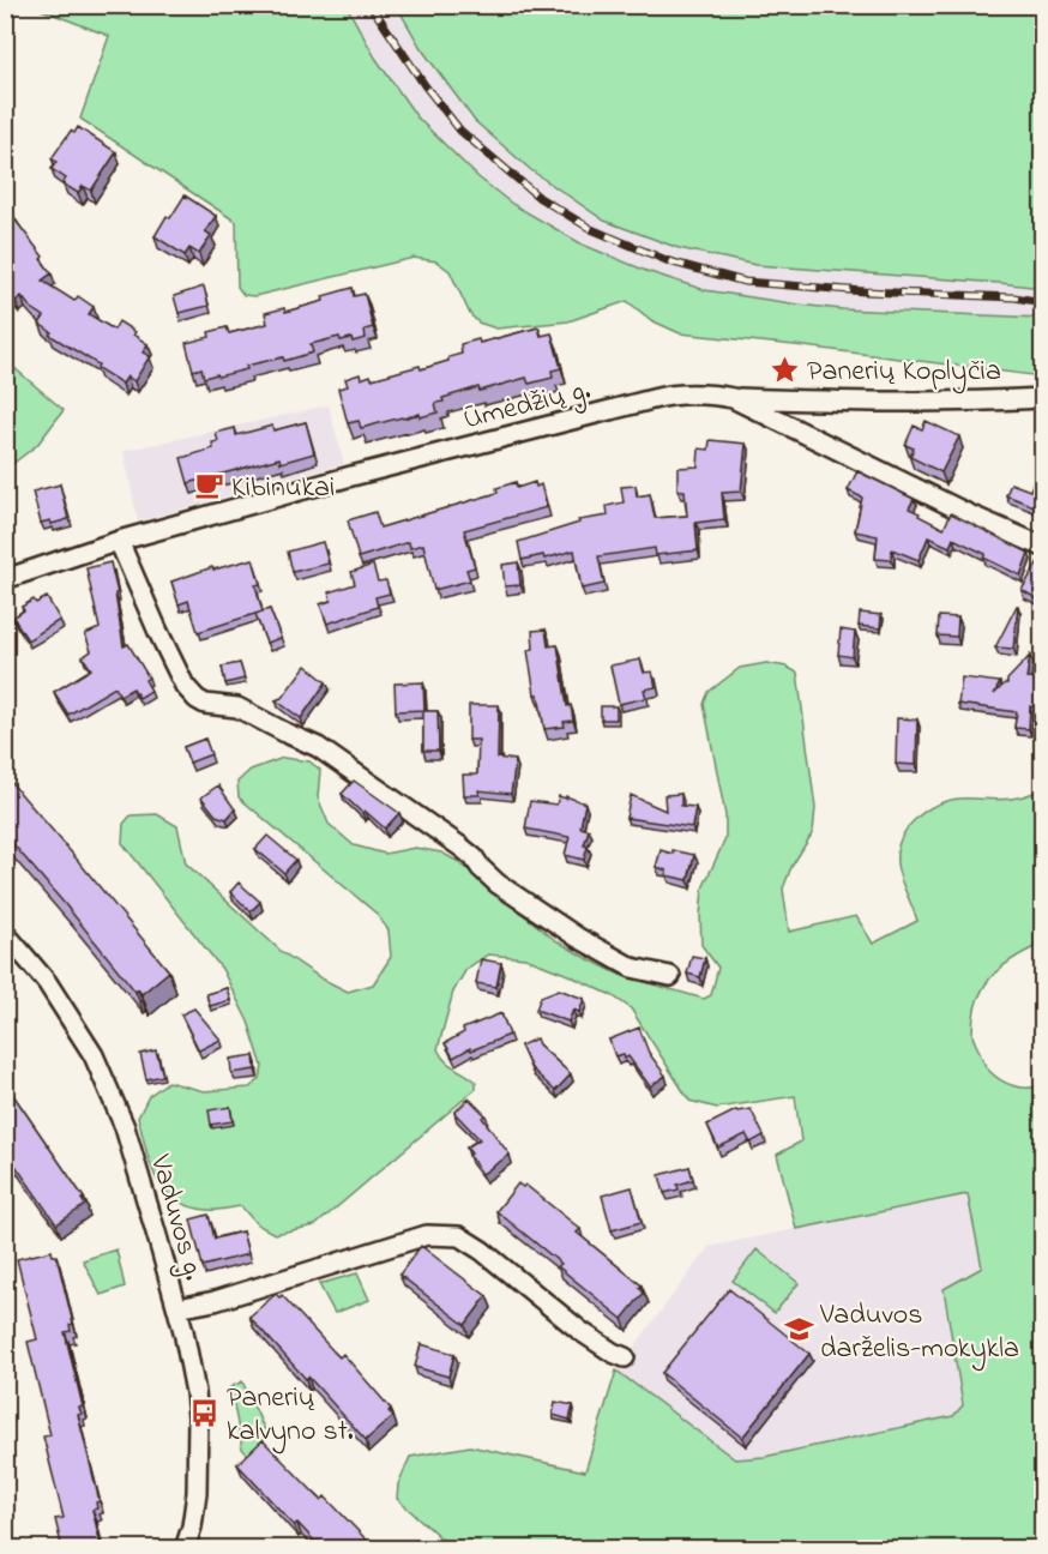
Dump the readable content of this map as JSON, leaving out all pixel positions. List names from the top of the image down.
{
  "streets": {
    "street": ["Ūmėdžių g.", "Vaduvos g."]
  },
  "places": {
    "place": ["Panerių Koplyčia"],
    "cafe": ["Kibinukai"],
    "school or university": ["Vaduvos darželis-mokykla"],
    "bus stop": ["Panerių kalvyno st."]
  }
}
